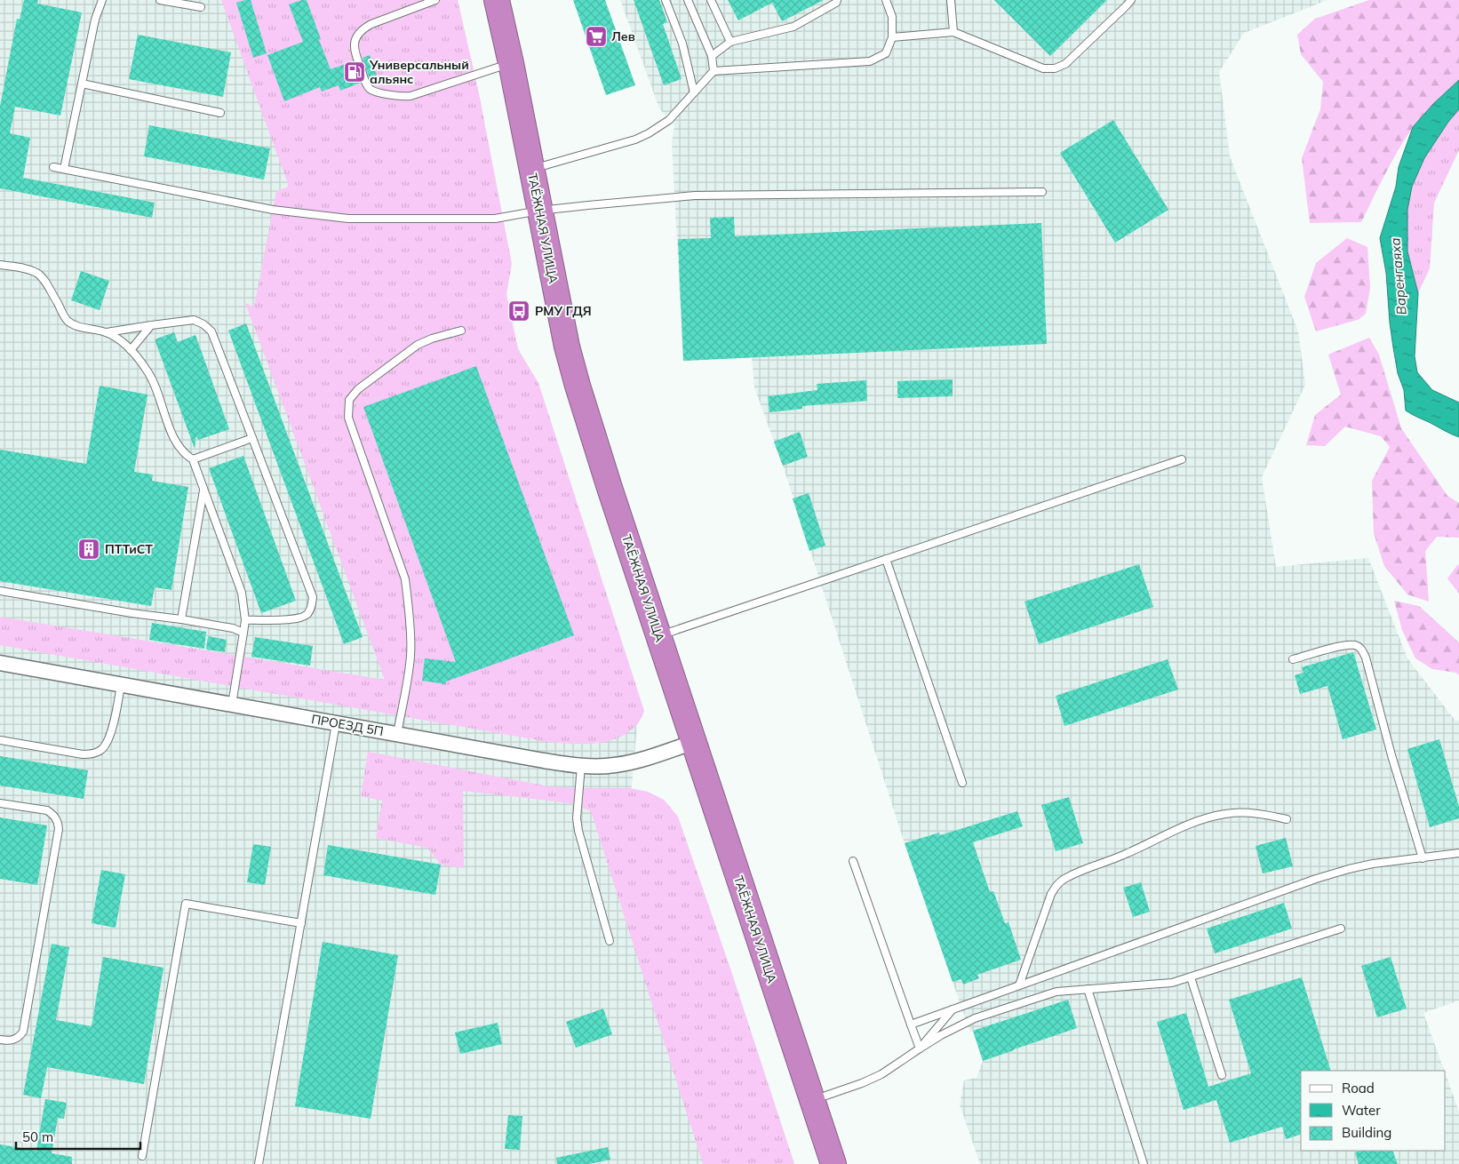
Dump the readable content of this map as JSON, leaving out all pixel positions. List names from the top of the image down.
{
  "streets": {
    "highway": ["ТАЁЖНАЯ УЛИЦА"],
    "street": ["ПРОЕЗД 5П"]
  },
  "crossings": [
    ["ТАЁЖНАЯ УЛИЦА", "ПРОЕЗД 5П"]
  ],
  "water": ["Варенгаяха"],
  "places": {
    "supermarket": ["Лев"],
    "fuel station": ["Универсальный альянс"],
    "bus stop": ["РМУ ГДЯ"],
    "building": ["ПТТиСТ"]
  },
  "legend": ["Road", "Water", "Building"],
  "scale_bar": "50 m"
}
